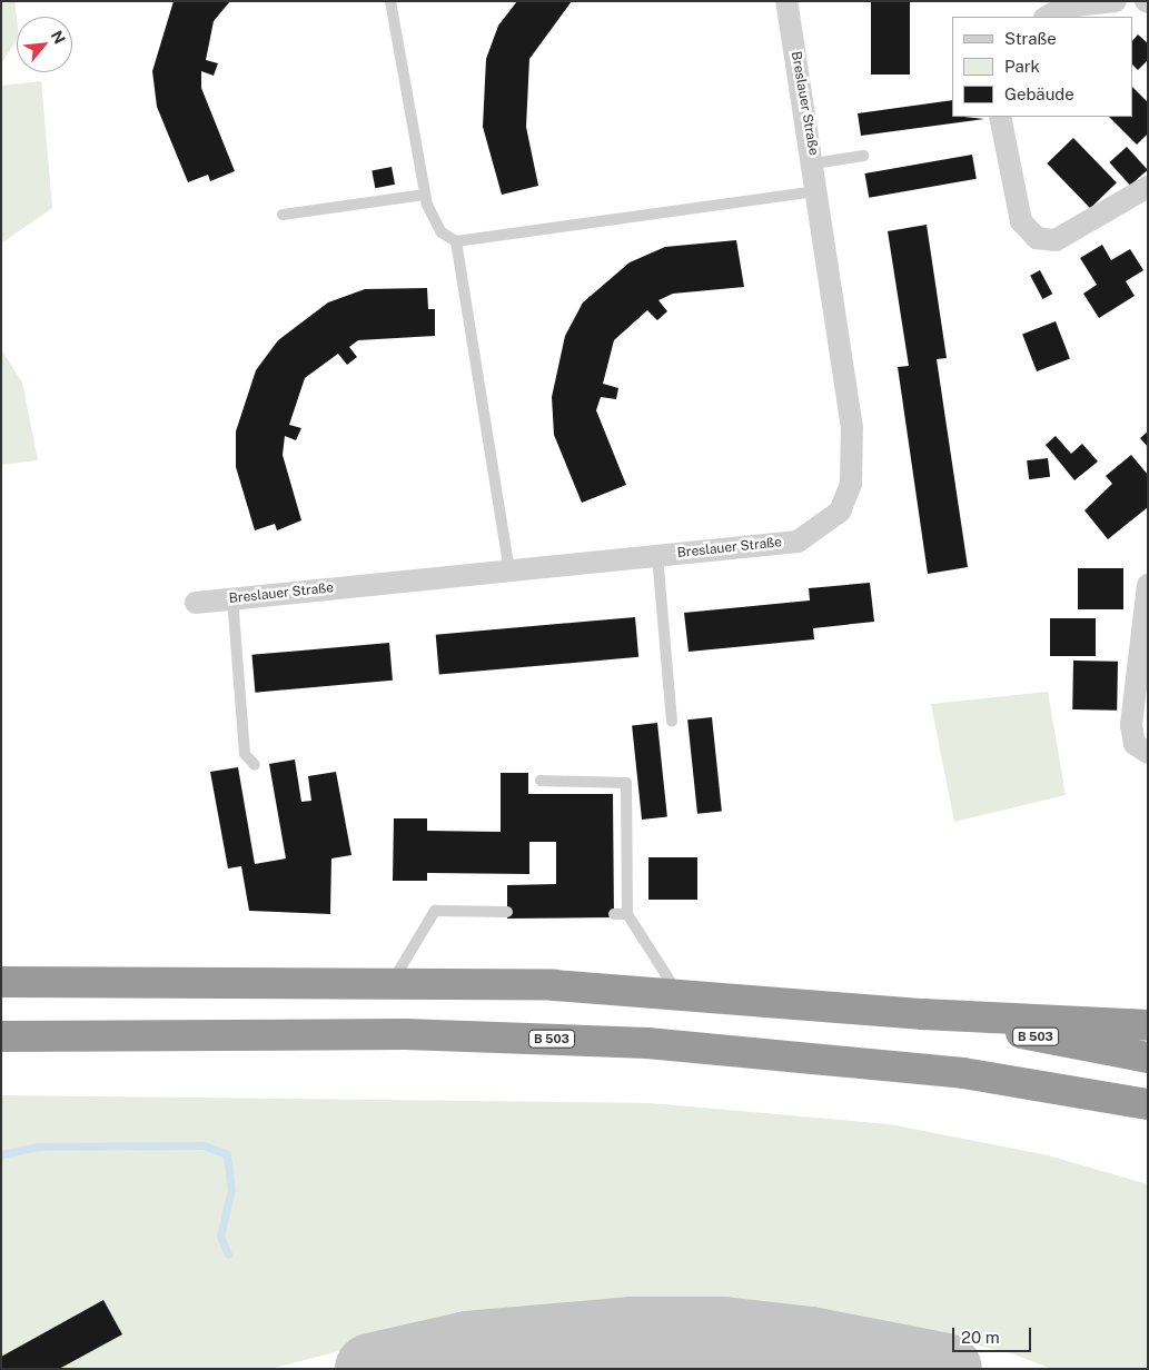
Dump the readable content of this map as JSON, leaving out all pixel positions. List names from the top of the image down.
{
  "streets": {
    "highway": ["B 503"],
    "street": ["Breslauer Straße"]
  },
  "legend": ["Straße", "Park", "Gebäude"],
  "scale_bar": "20 m",
  "north": "top right"
}
